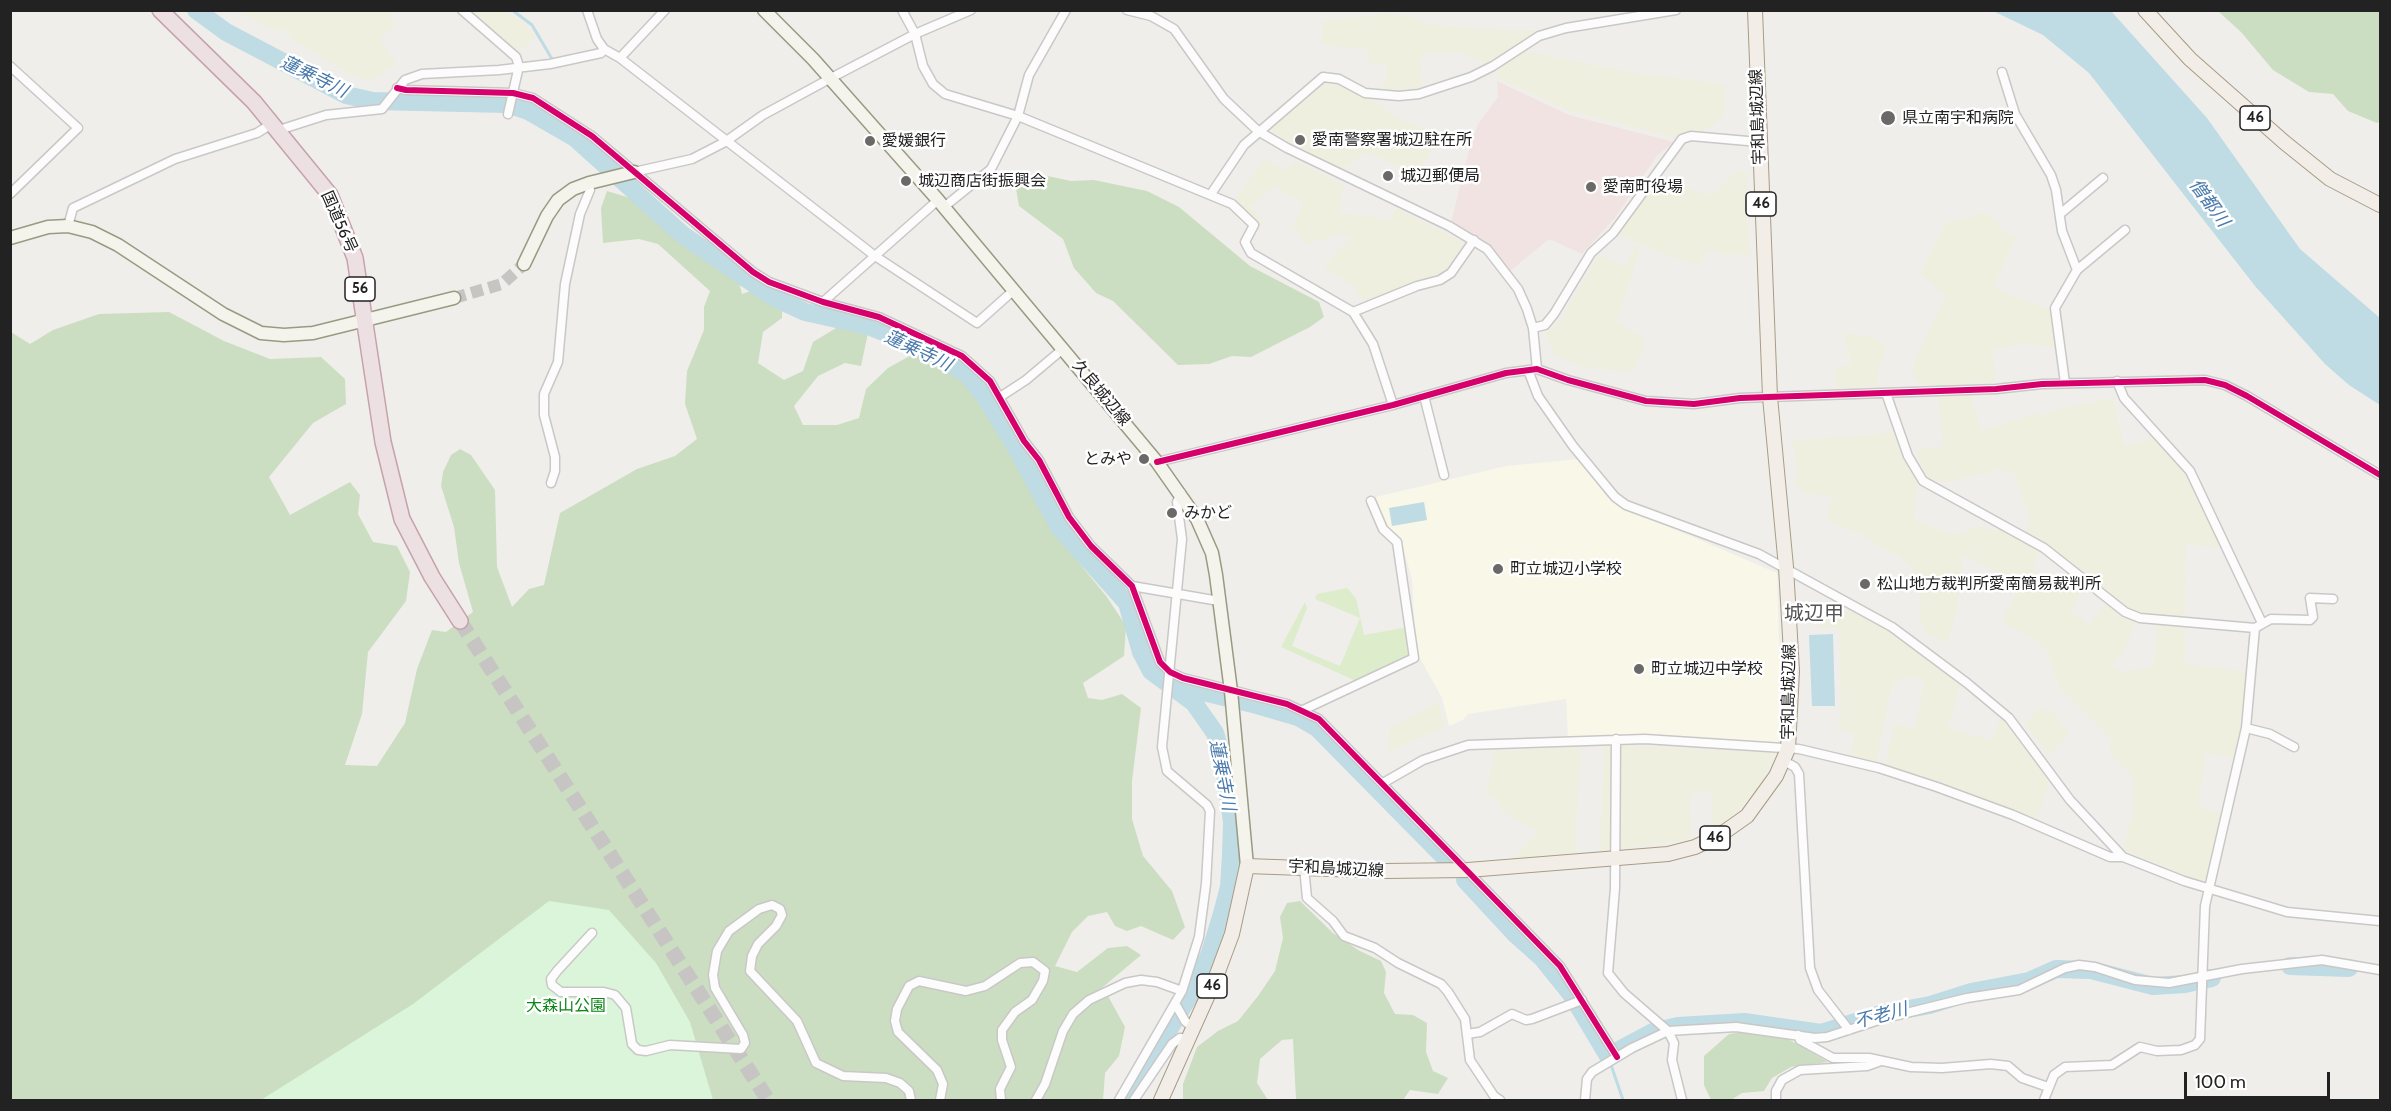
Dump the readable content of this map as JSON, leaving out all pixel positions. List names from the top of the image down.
{
  "streets": {
    "highway": ["国道56号", "56"],
    "main road": ["宇和島城辺線", "46", "久良城辺線"]
  },
  "crossings": [
    ["宇和島城辺線", "46"],
    ["宇和島城辺線", "久良城辺線"],
    ["46", "久良城辺線"]
  ],
  "districts": ["城辺甲"],
  "water": ["蓮乗寺川", "僧都川", "不老川"],
  "parks": ["大森山公園"],
  "places": [
    "県立南宇和病院",
    "愛南警察署城辺駐在所",
    "愛媛銀行",
    "城辺郵便局",
    "城辺商店街振興会",
    "愛南町役場",
    "とみや",
    "みかど",
    "町立城辺小学校",
    "松山地方裁判所愛南簡易裁判所",
    "町立城辺中学校"
  ],
  "scale_bar": "100 m"
}
